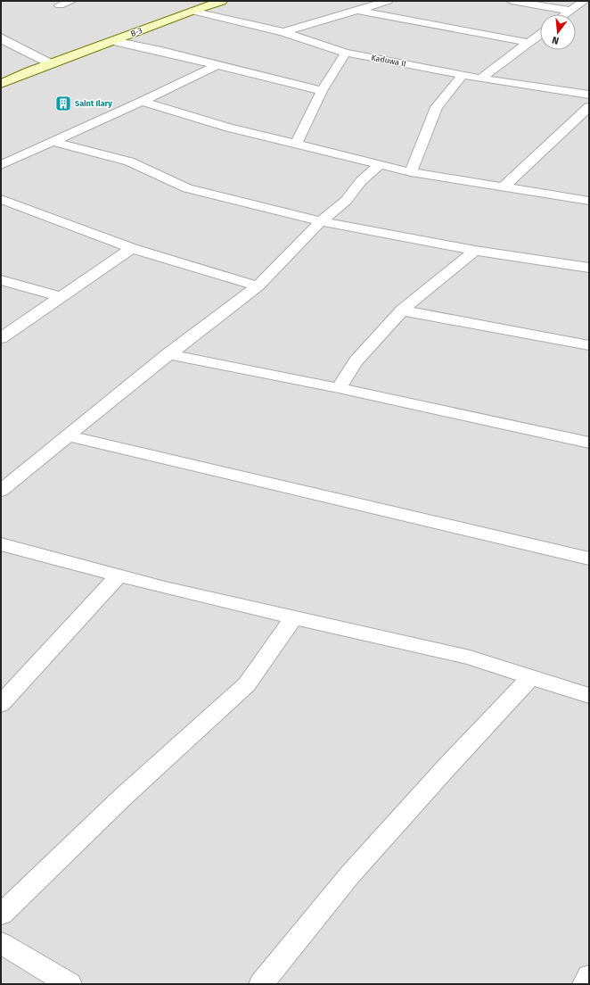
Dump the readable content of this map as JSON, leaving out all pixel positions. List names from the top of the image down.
{
  "streets": {
    "main road": ["B-3"],
    "street": ["Kaduwa II"]
  },
  "crossings": [
    ["B-3", "Kaduwa II"]
  ],
  "places": {
    "building": ["Saint Ilary"]
  },
  "north": "bottom"
}
